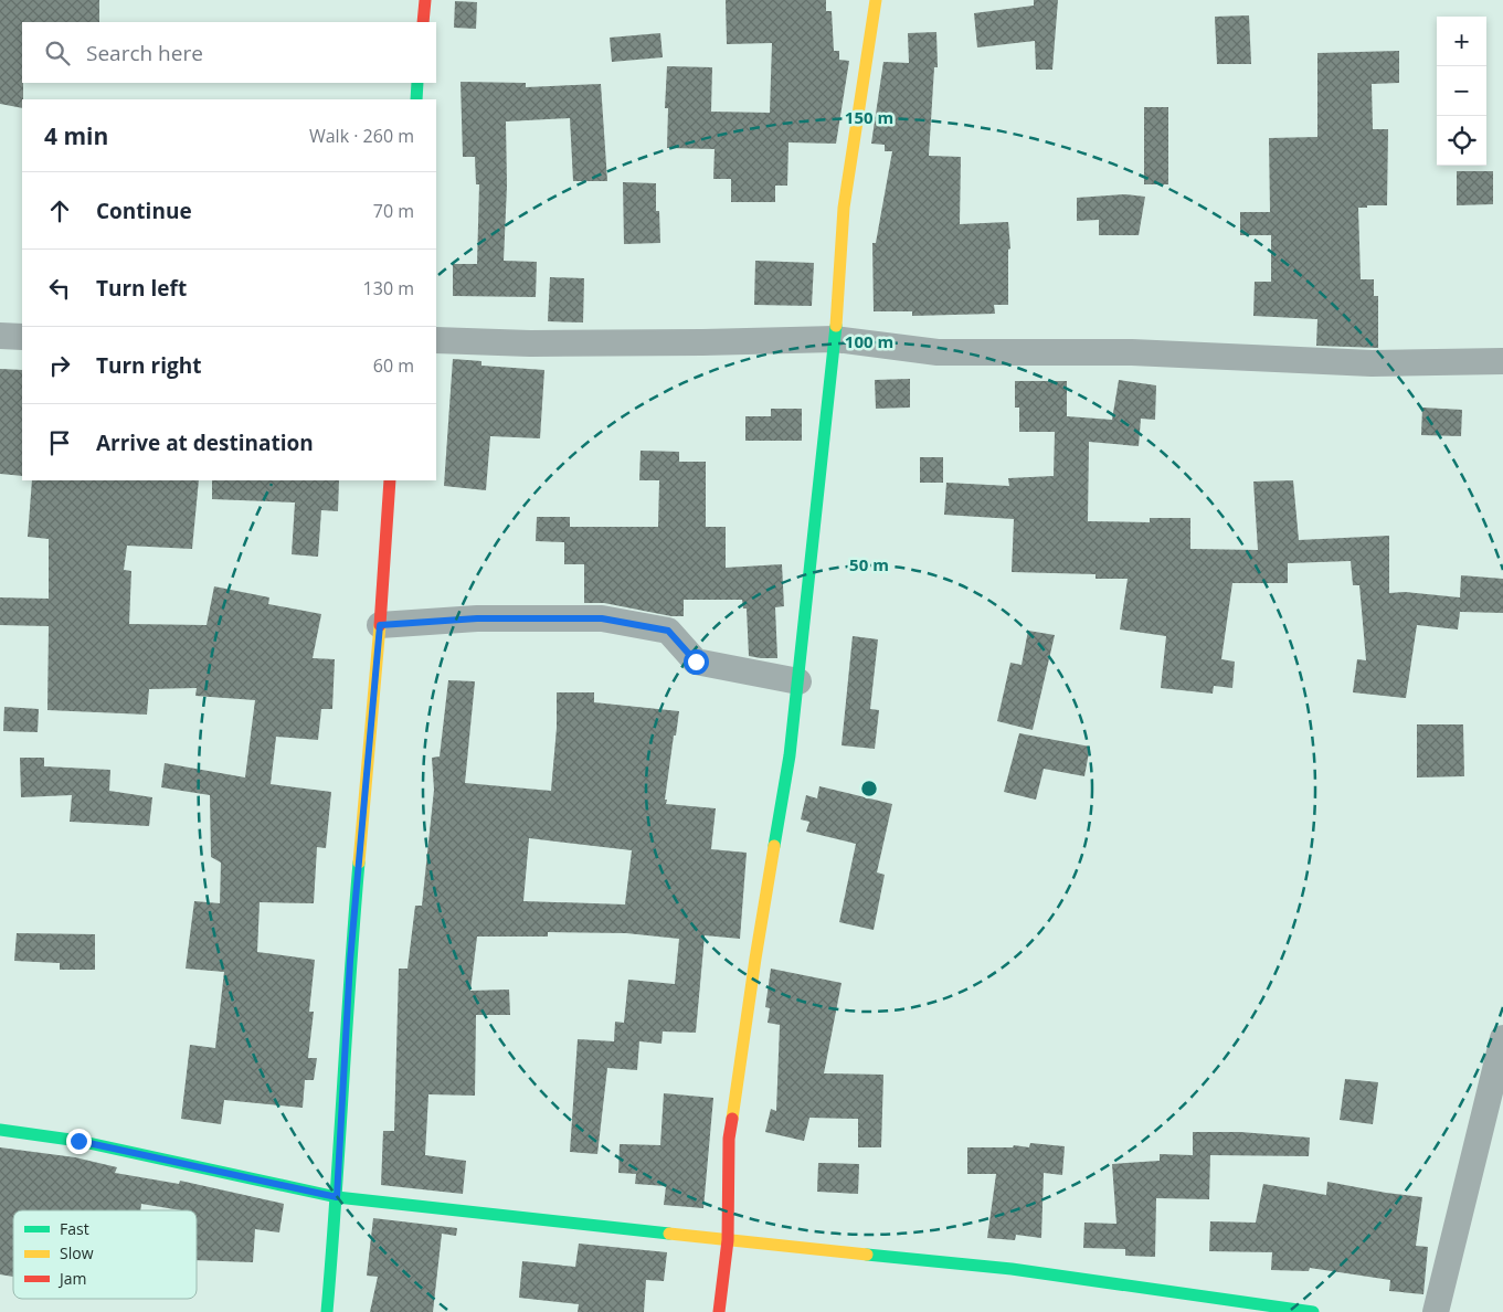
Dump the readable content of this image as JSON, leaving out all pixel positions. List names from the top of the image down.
{
  "legend": ["Fast", "Slow", "Jam"],
  "page": {
    "map_buttons": ["+", "−"],
    "search": "Search here",
    "heading": ["4 min", "Walk · 260 m"],
    "list": [
      ["Continue", "70 m"],
      ["Turn left", "130 m"],
      ["Turn right", "60 m"],
      "Arrive at destination"
    ]
  },
  "rings": ["150 m", "100 m", "50 m"]
}
